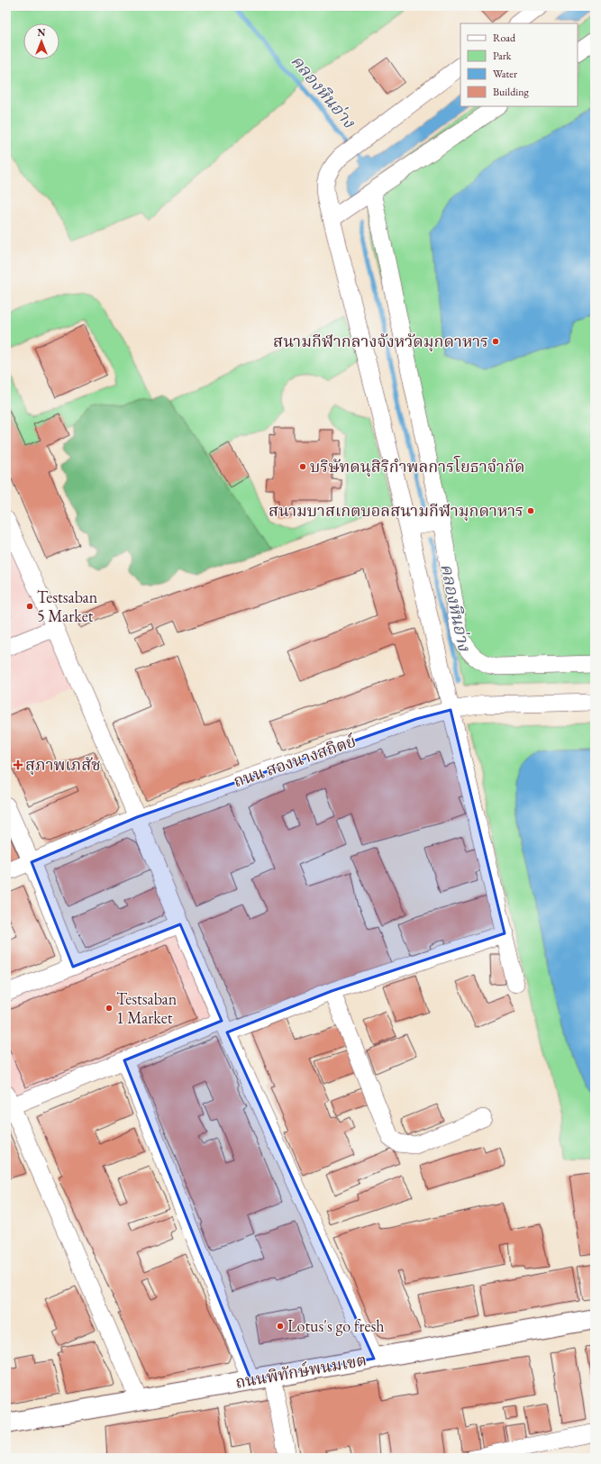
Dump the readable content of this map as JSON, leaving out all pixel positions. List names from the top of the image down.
{
  "streets": {
    "main road": ["ถนนพิทักษ์พนมเขต"],
    "street": ["ถนน สองนางสถิตย์"]
  },
  "water": ["คลองหินอ่าง"],
  "places": {
    "other": [
      "สนามกีฬากลางจังหวัดมุกดาหาร",
      "บริษัทดนุสิริกำพลการโยธาจำกัด",
      "สนามบาสเกตบอลสนามกีฬามุกดาหาร",
      "Testsaban 5 Market",
      "Testsaban 1 Market",
      "Lotus's go fresh"
    ],
    "health": ["สุภาพเภสัช"]
  },
  "legend": [
    "Road",
    "Park",
    "Water",
    "Building"
  ],
  "north": "top"
}
